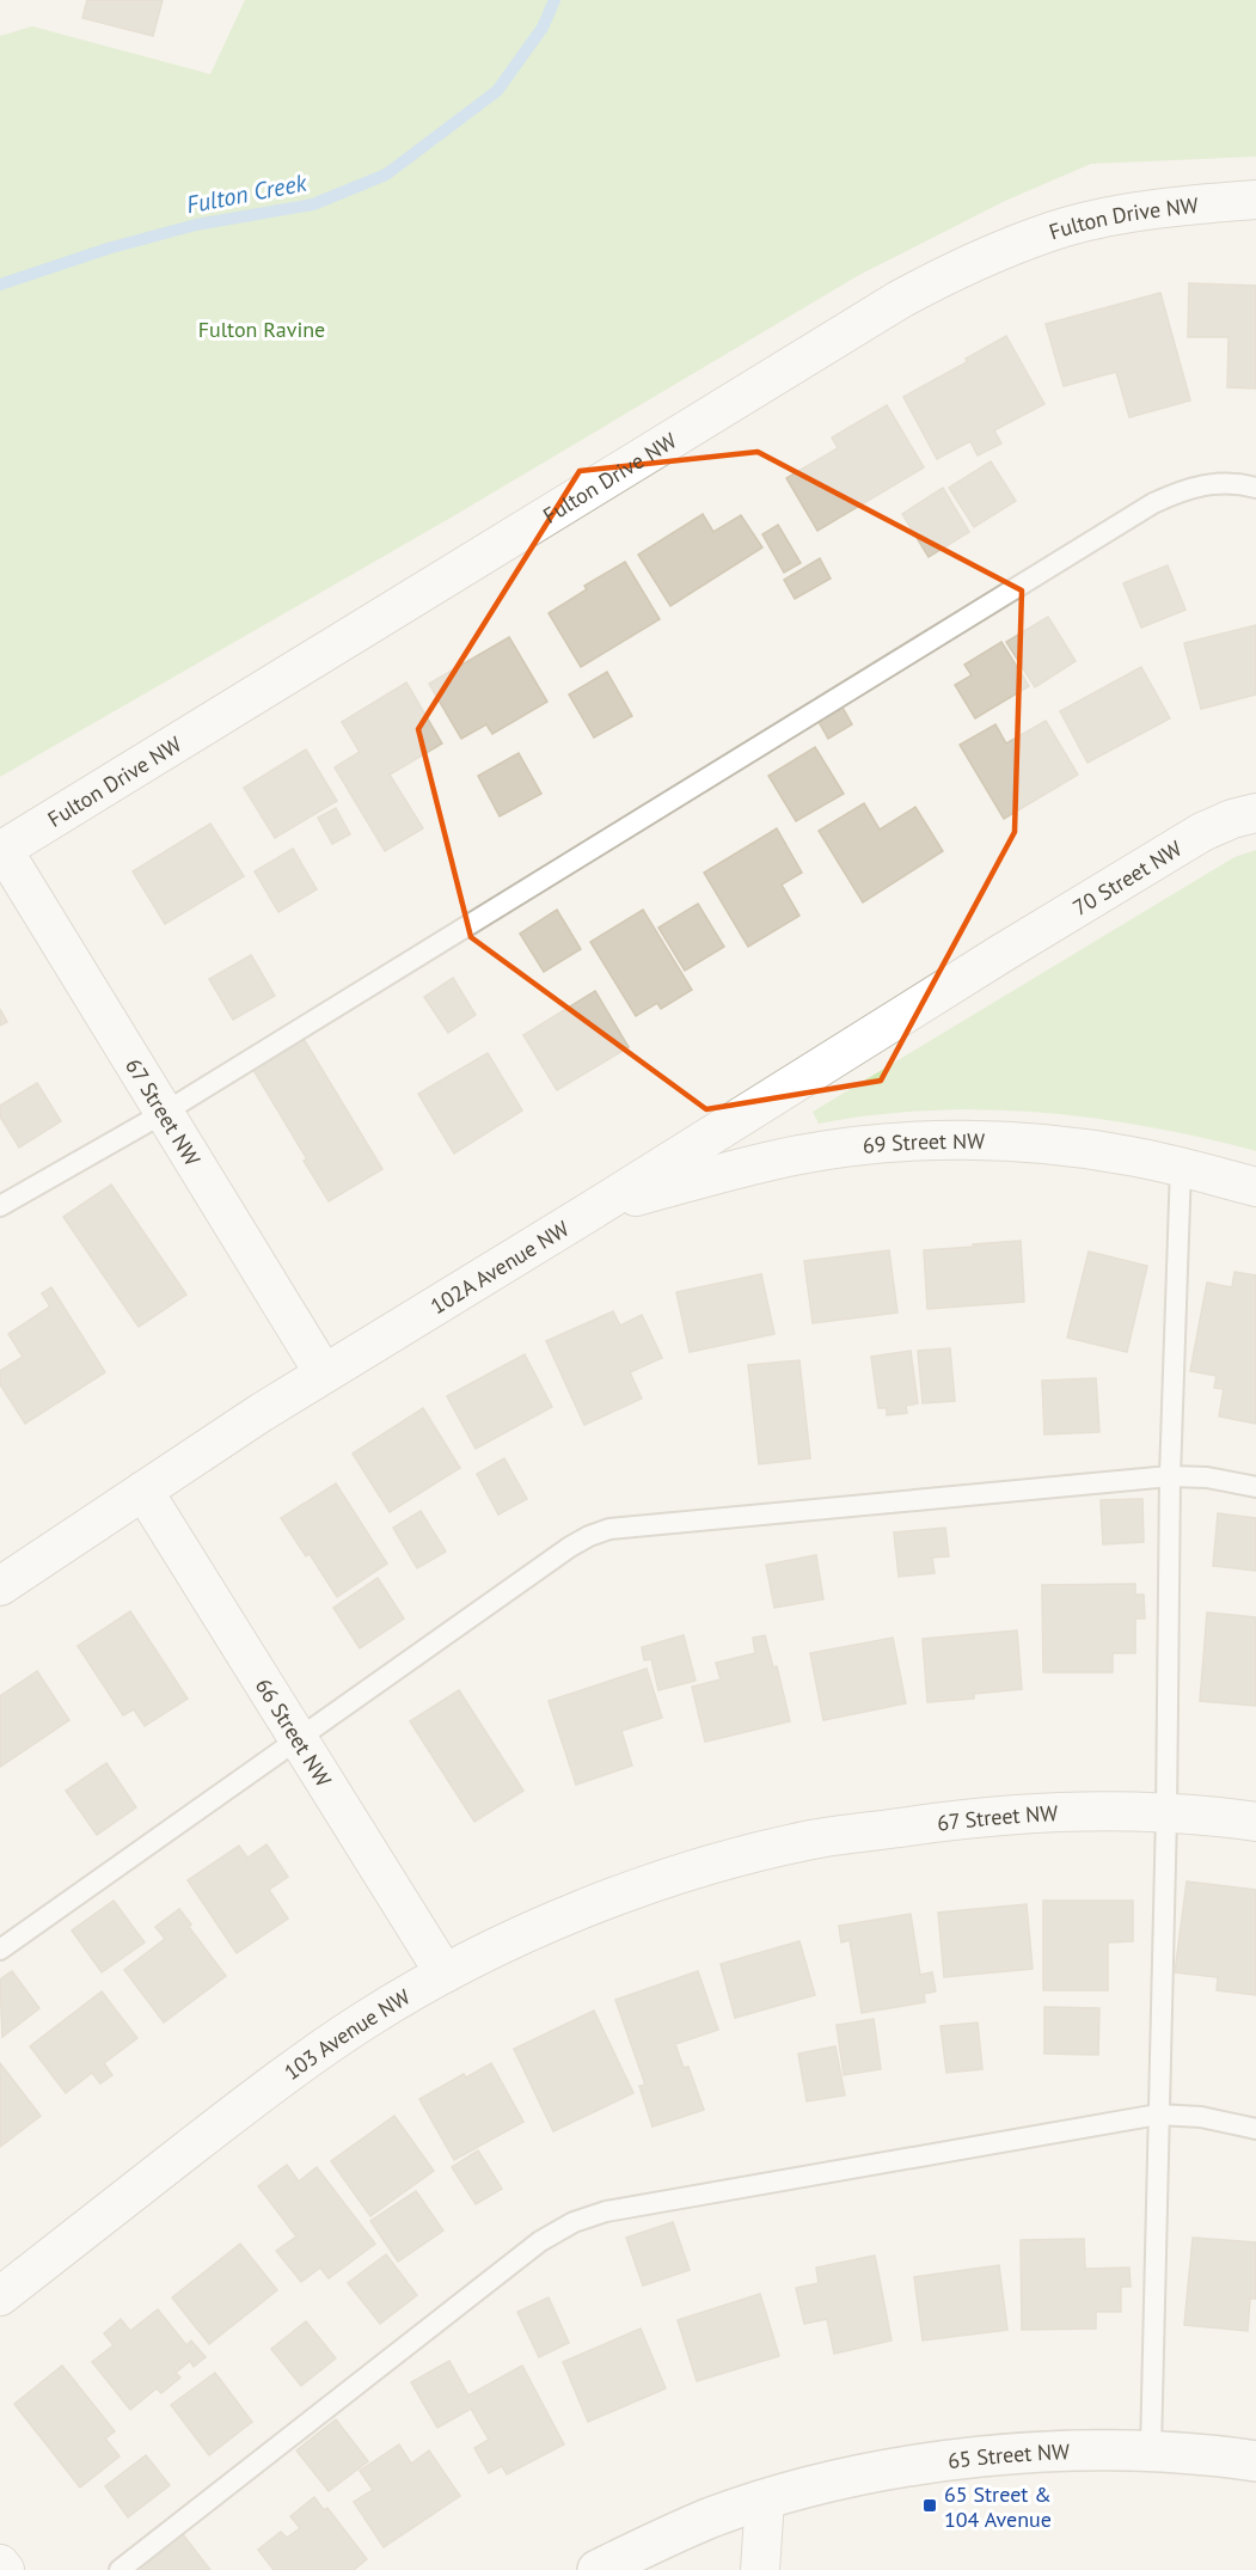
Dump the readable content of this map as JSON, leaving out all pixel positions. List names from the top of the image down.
{
  "streets": {
    "street": [
      "Fulton Drive NW",
      "70 Street NW",
      "67 Street NW",
      "69 Street NW",
      "102A Avenue NW",
      "66 Street NW",
      "103 Avenue NW",
      "65 Street NW"
    ]
  },
  "crossings": [
    ["Fulton Drive NW", "67 Street NW"],
    ["70 Street NW", "102A Avenue NW"],
    ["67 Street NW", "102A Avenue NW"],
    ["67 Street NW", "103 Avenue NW"],
    ["69 Street NW", "102A Avenue NW"],
    ["102A Avenue NW", "66 Street NW"],
    ["66 Street NW", "103 Avenue NW"]
  ],
  "water": ["Fulton Creek"],
  "parks": ["Fulton Ravine"],
  "places": {
    "transit": ["65 Street & 104 Avenue"]
  }
}
